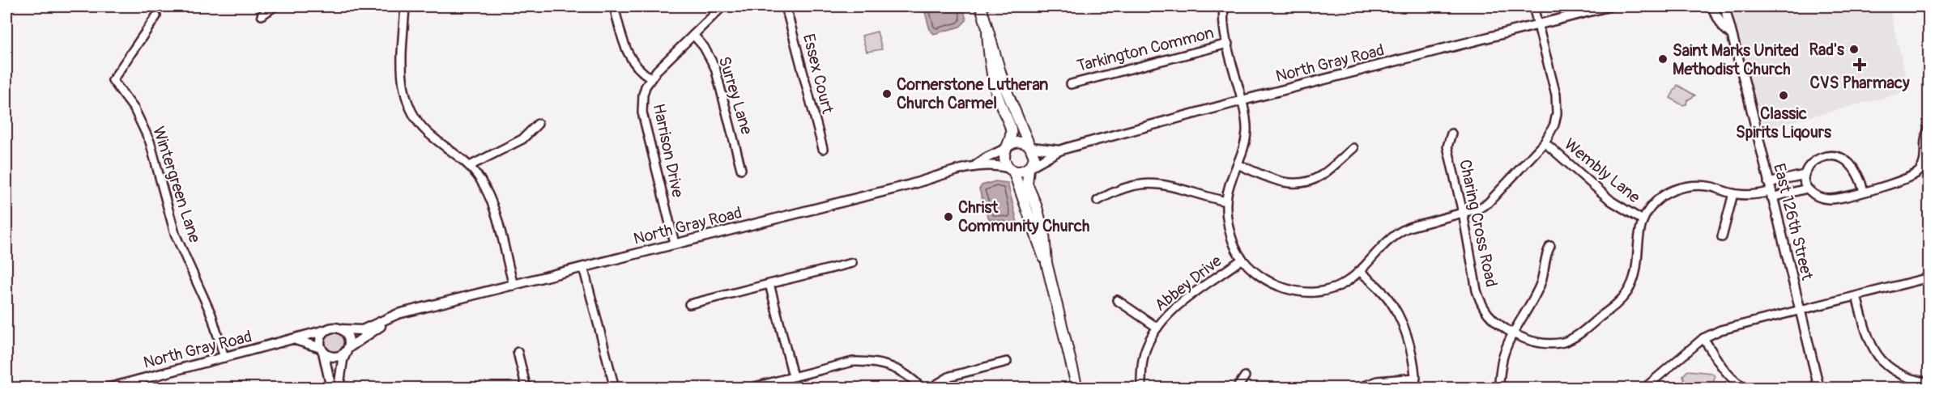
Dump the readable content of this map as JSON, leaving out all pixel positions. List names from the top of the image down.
{
  "streets": {
    "street": [
      "Tarkington Common",
      "North Gray Road",
      "Essex Court",
      "Surrey Lane",
      "Harrison Drive",
      "Wembly Lane",
      "Wintergreen Lane",
      "East 126th Street",
      "Charing Cross Road",
      "Abbey Drive"
    ]
  },
  "crossings": [
    ["North Gray Road", "Harrison Drive"],
    ["North Gray Road", "Wintergreen Lane"],
    ["Surrey Lane", "Harrison Drive"],
    ["Wembly Lane", "Charing Cross Road"],
    ["East 126th Street", "Charing Cross Road"]
  ],
  "places": {
    "other": [
      "Rad's",
      "Saint Marks United Methodist Church",
      "Cornerstone Lutheran Church Carmel",
      "Classic Spirits Liqours",
      "Christ Community Church"
    ],
    "health": ["CVS Pharmacy"]
  }
}
